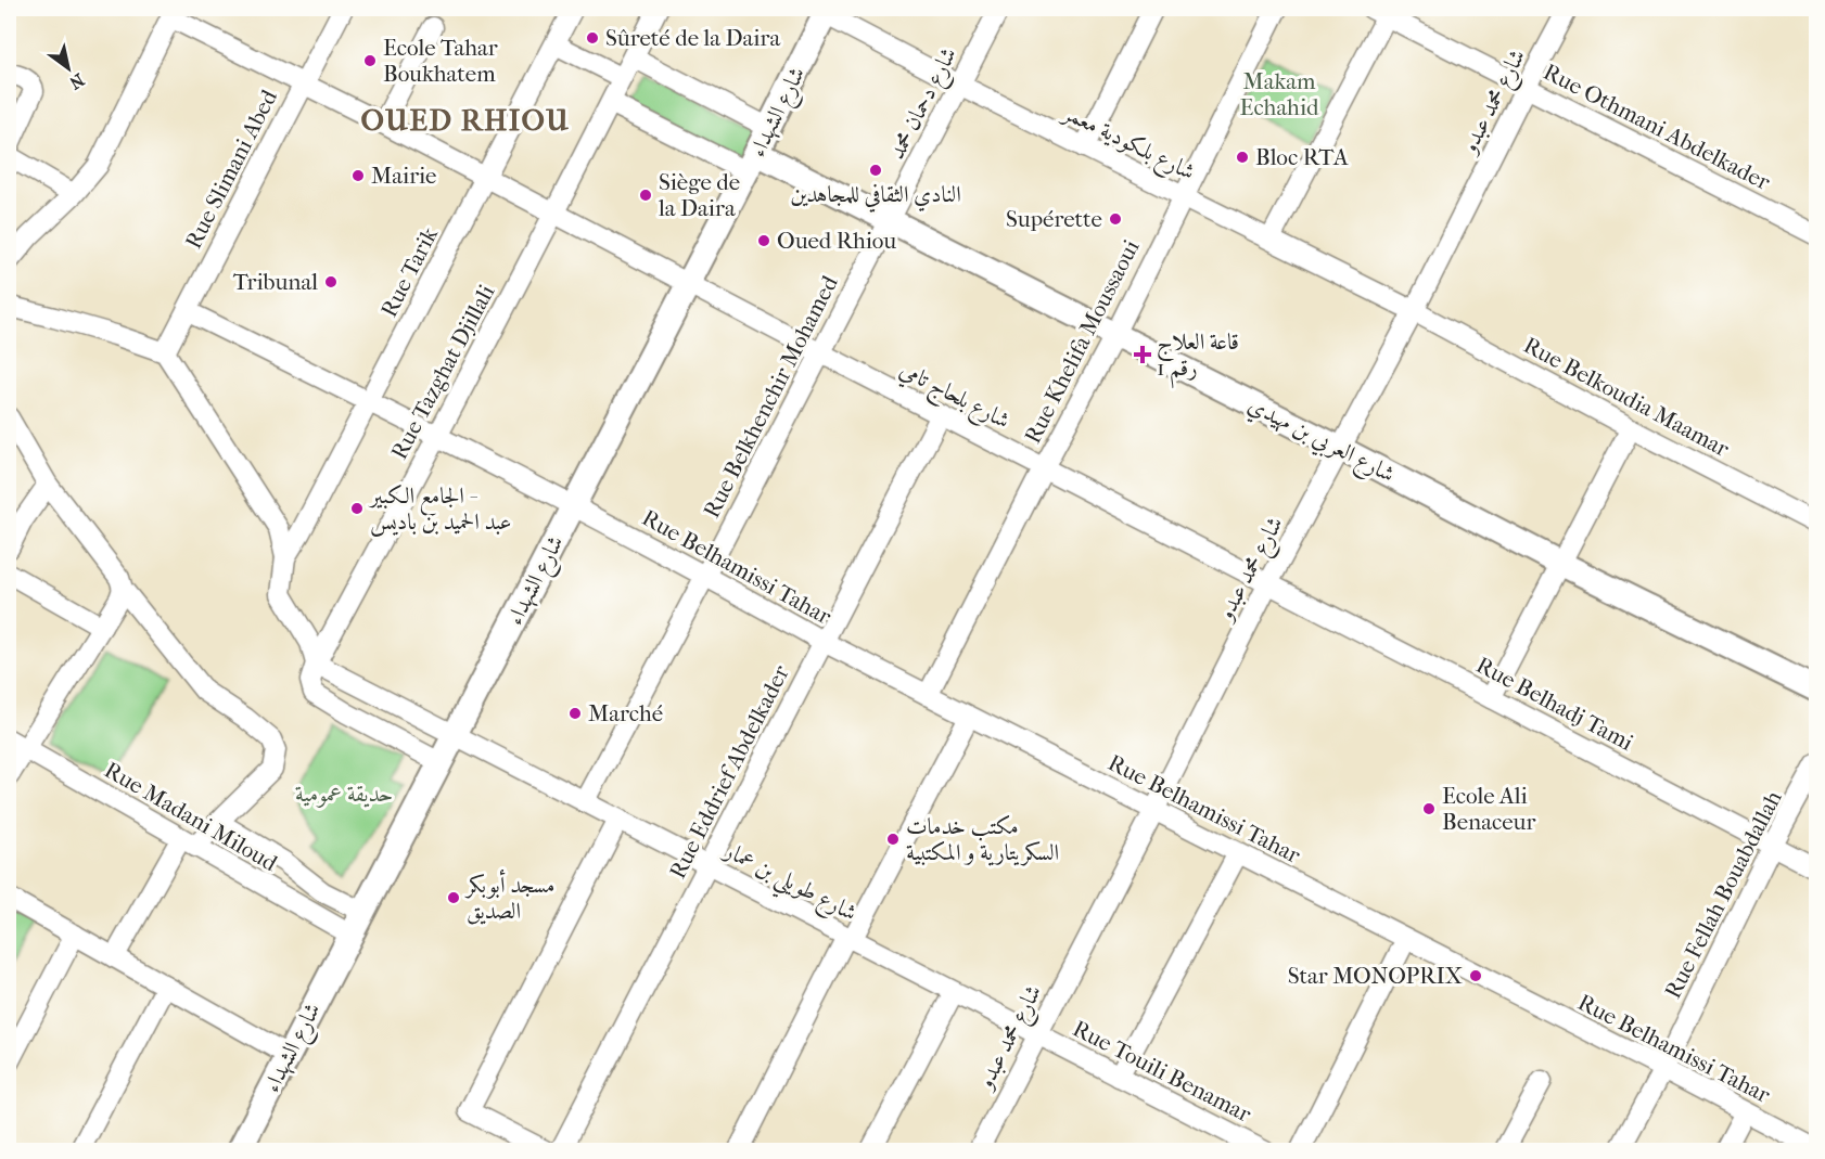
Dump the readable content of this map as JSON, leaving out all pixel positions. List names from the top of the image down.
{
  "streets": {
    "main road": ["شارع الشهداء", "شارع العربي بن مهيدي"],
    "street": [
      "شارع محمد عبدو",
      "شارع دحمان محمد",
      "Rue Othmani Abdelkader",
      "شارع بلكودية معمر",
      "Rue Slimani Abed",
      "Rue Tarik",
      "Rue Khelifa Moussaoui",
      "Rue Tazghat Djillali",
      "شارع بلحاج تامي",
      "Rue Belkhenchir Mohamed",
      "Rue Belkoudia Maamar",
      "Rue Belhamissi Tahar",
      "Rue Belhadj Tami",
      "Rue Eddrief Abdelkader",
      "Rue Madani Miloud",
      "شارع طويلي بن عمار",
      "Rue Fellah Bouabdallah",
      "Rue Touili Benamar"
    ]
  },
  "crossings": [
    ["شارع محمد عبدو", "Rue Othmani Abdelkader"],
    ["شارع محمد عبدو", "شارع بلكودية معمر"],
    ["شارع محمد عبدو", "شارع بلحاج تامي"],
    ["شارع محمد عبدو", "Rue Belkoudia Maamar"],
    ["شارع محمد عبدو", "شارع العربي بن مهيدي"],
    ["شارع محمد عبدو", "Rue Belhamissi Tahar"],
    ["شارع محمد عبدو", "Rue Belhadj Tami"],
    ["شارع محمد عبدو", "شارع طويلي بن عمار"],
    ["شارع محمد عبدو", "Rue Touili Benamar"],
    ["شارع دحمان محمد", "شارع بلكودية معمر"],
    ["شارع دحمان محمد", "Rue Belkhenchir Mohamed"],
    ["شارع دحمان محمد", "شارع العربي بن مهيدي"],
    ["شارع الشهداء", "شارع بلكودية معمر"],
    ["شارع الشهداء", "شارع بلحاج تامي"],
    ["شارع الشهداء", "شارع العربي بن مهيدي"],
    ["شارع الشهداء", "Rue Belhamissi Tahar"],
    ["شارع الشهداء", "Rue Madani Miloud"],
    ["شارع الشهداء", "شارع طويلي بن عمار"],
    ["شارع بلكودية معمر", "Rue Khelifa Moussaoui"],
    ["شارع بلكودية معمر", "Rue Belkoudia Maamar"],
    ["Rue Slimani Abed", "شارع بلحاج تامي"],
    ["Rue Slimani Abed", "Rue Belhamissi Tahar"],
    ["Rue Tarik", "شارع بلحاج تامي"],
    ["Rue Tarik", "Rue Belhamissi Tahar"],
    ["Rue Khelifa Moussaoui", "شارع بلحاج تامي"],
    ["Rue Khelifa Moussaoui", "شارع العربي بن مهيدي"],
    ["Rue Khelifa Moussaoui", "Rue Belhamissi Tahar"],
    ["Rue Tazghat Djillali", "شارع بلحاج تامي"],
    ["Rue Tazghat Djillali", "Rue Belhamissi Tahar"],
    ["Rue Tazghat Djillali", "شارع طويلي بن عمار"],
    ["شارع بلحاج تامي", "Rue Belkhenchir Mohamed"],
    ["شارع بلحاج تامي", "Rue Belhadj Tami"],
    ["شارع بلحاج تامي", "Rue Eddrief Abdelkader"],
    ["Rue Belkhenchir Mohamed", "شارع العربي بن مهيدي"],
    ["Rue Belkhenchir Mohamed", "Rue Belhamissi Tahar"],
    ["Rue Belkhenchir Mohamed", "شارع طويلي بن عمار"],
    ["Rue Belhamissi Tahar", "Rue Eddrief Abdelkader"],
    ["Rue Belhamissi Tahar", "Rue Fellah Bouabdallah"],
    ["Rue Belhadj Tami", "Rue Fellah Bouabdallah"],
    ["Rue Eddrief Abdelkader", "شارع طويلي بن عمار"],
    ["شارع طويلي بن عمار", "Rue Touili Benamar"]
  ],
  "districts": ["OUED RHIOU"],
  "parks": ["Makam Echahid", "حديقة عمومية"],
  "places": {
    "other": [
      "Sûreté de la Daira",
      "Ecole Tahar Boukhatem",
      "Bloc RTA",
      "النادي الثقافي للمجاهدين",
      "Mairie",
      "Siège de la Daira",
      "Supérette",
      "Oued Rhiou",
      "Tribunal",
      "الجامع الكبير - عبد الحميد بن باديس",
      "Marché",
      "Ecole Ali Benaceur",
      "مكتب خدمات السكريتارية و المكتبية",
      "مسجد أبوبكر الصديق",
      "Star MONOPRIX"
    ],
    "health": ["قاعة العلاج رقم 1"]
  },
  "north": "bottom right"
}
